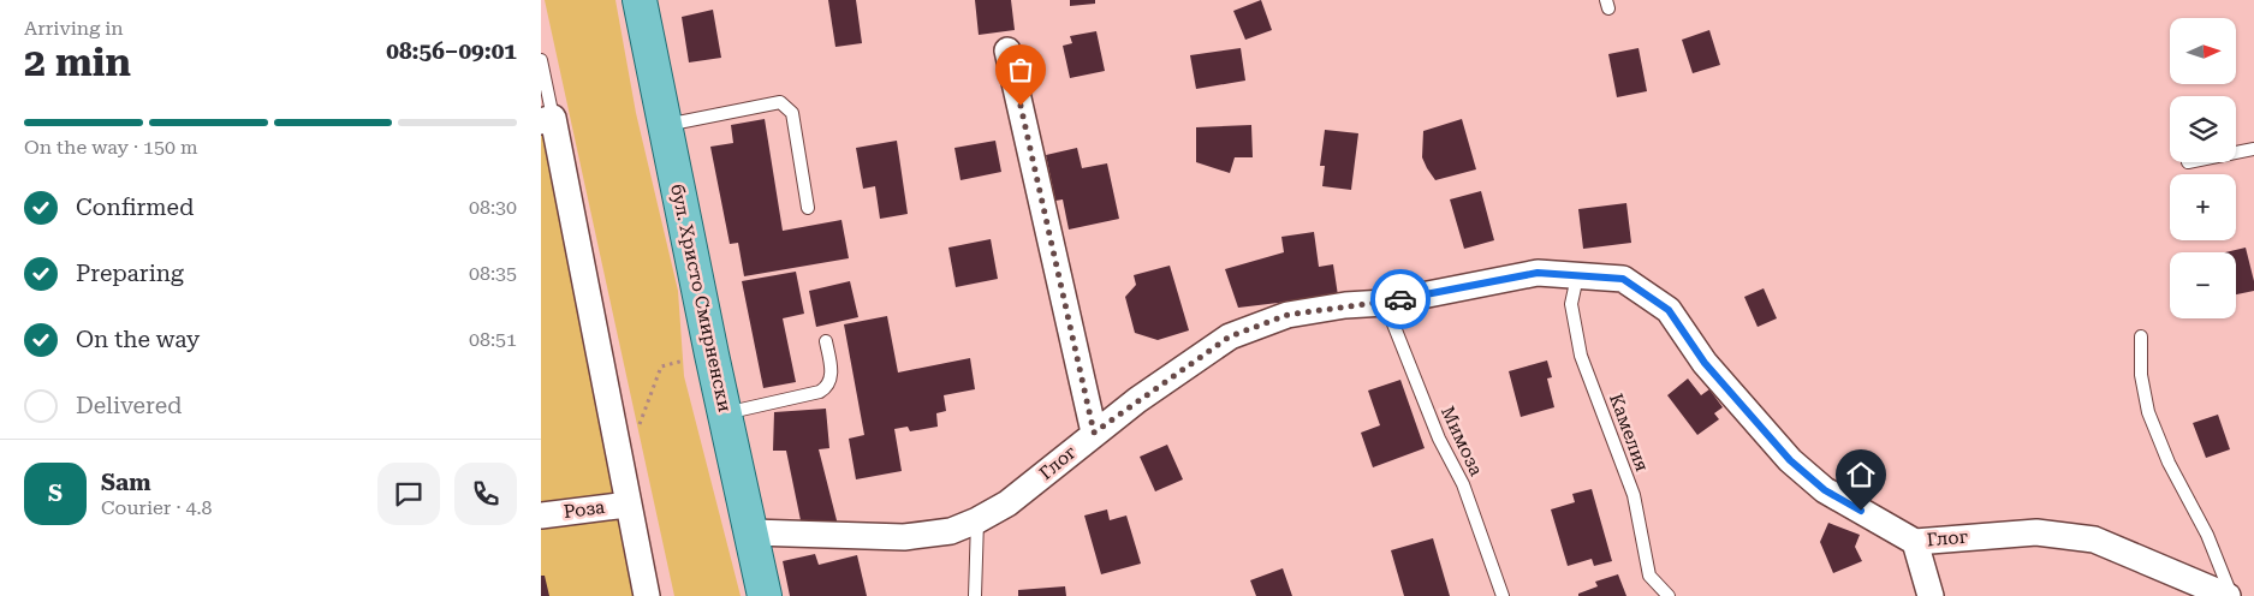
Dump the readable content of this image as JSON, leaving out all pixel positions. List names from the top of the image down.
{
  "streets": {
    "main road": ["бул. Христо Смирненски"],
    "street": ["Глог", "Роза"],
    "lane": ["Камелия", "Мимоза"]
  },
  "crossings": [
    ["бул. Христо Смирненски", "Глог"],
    ["Камелия", "Глог"],
    ["Мимоза", "Глог"]
  ],
  "north": "right",
  "page": {
    "heading": ["2 min", "Arriving in", "08:56–09:01"],
    "panel": ["Sam", "Courier · 4.8"],
    "map_buttons": ["+", "−"],
    "bar": "On the way · 150 m",
    "list": [
      ["Confirmed", "08:30"],
      ["Preparing", "08:35"],
      ["On the way", "08:51"],
      "Delivered"
    ],
    "round": "S"
  }
}
